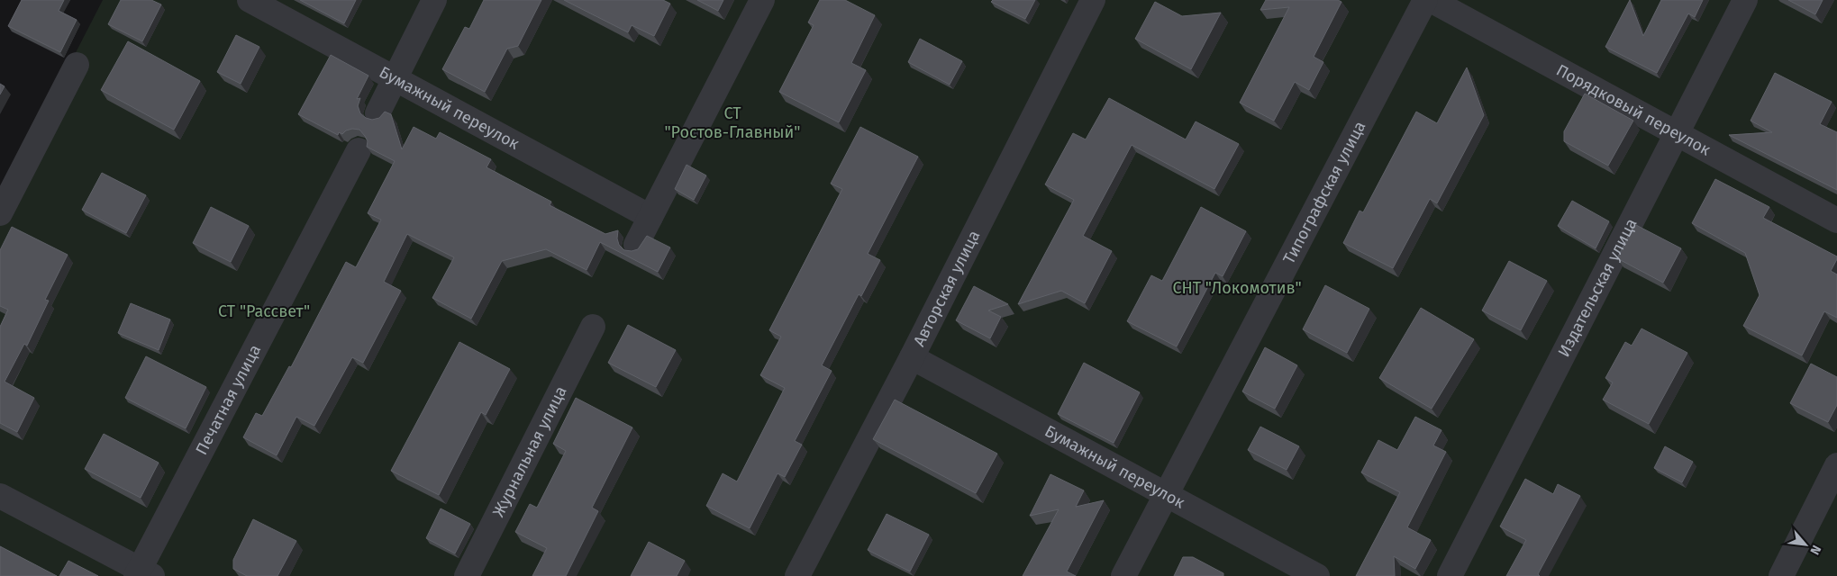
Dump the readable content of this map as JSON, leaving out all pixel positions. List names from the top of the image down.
{
  "streets": {
    "street": [
      "Бумажный переулок",
      "Порядковый переулок",
      "Типографская улица",
      "Издательская улица",
      "Авторская улица",
      "Печатная улица",
      "Журнальная улица"
    ]
  },
  "crossings": [
    ["Бумажный переулок", "Типографская улица"],
    ["Бумажный переулок", "Авторская улица"],
    ["Порядковый переулок", "Издательская улица"]
  ],
  "parks": ["СТ \"Ростов-Главный\"", "СНТ \"Локомотив\"", "СТ \"Рассвет\""],
  "north": "bottom right"
}
